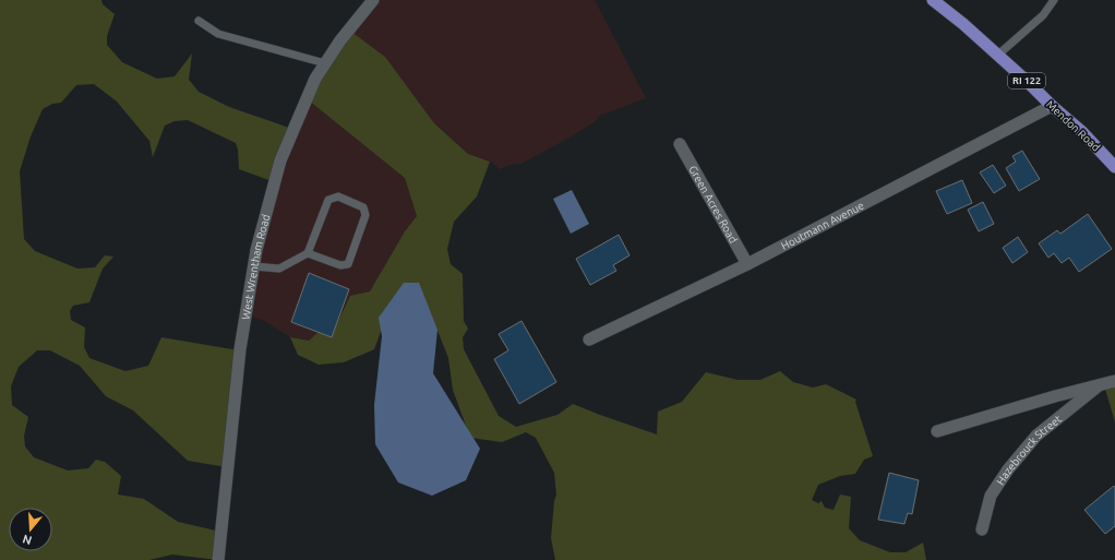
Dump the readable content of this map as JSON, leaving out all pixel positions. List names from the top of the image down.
{
  "streets": {
    "main road": ["RI 122", "Mendon Road"],
    "street": [
      "Green Acres Road",
      "Houtmann Avenue",
      "West Wrentham Road",
      "Hazebrouck Street"
    ]
  },
  "crossings": [
    ["Mendon Road", "Houtmann Avenue"],
    ["Green Acres Road", "Houtmann Avenue"]
  ],
  "north": "bottom"
}
